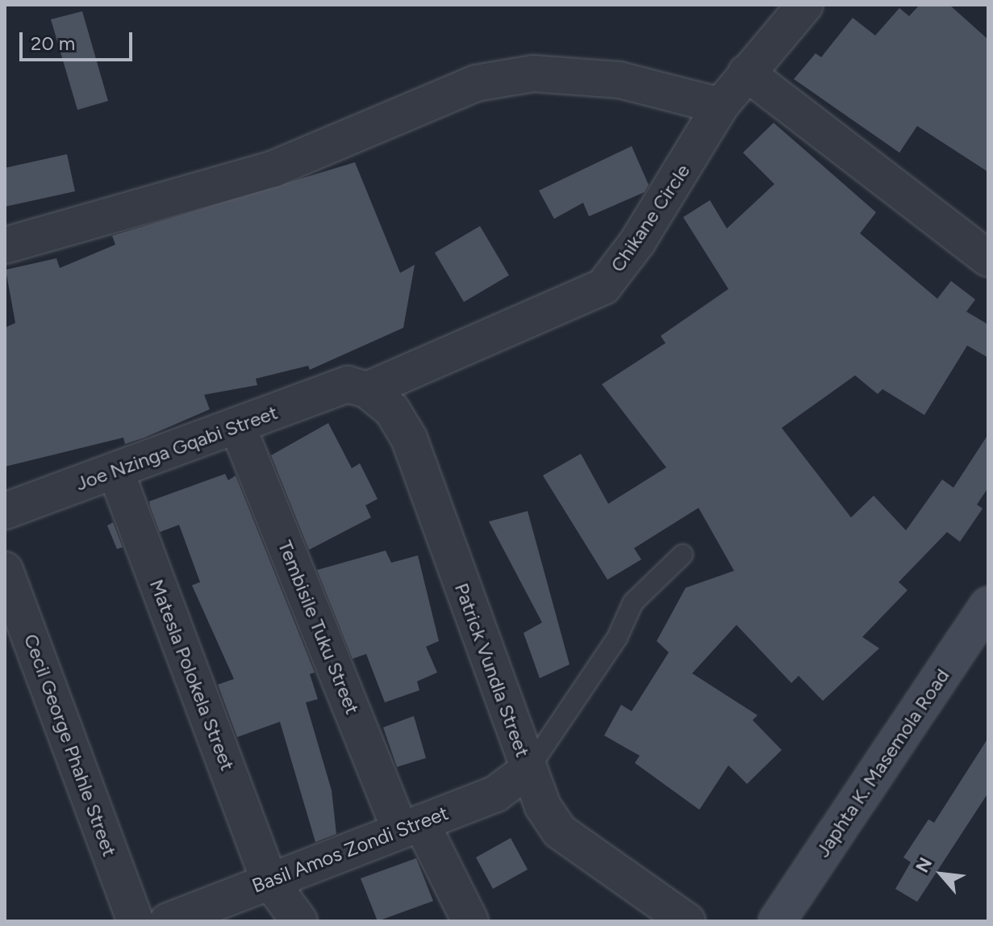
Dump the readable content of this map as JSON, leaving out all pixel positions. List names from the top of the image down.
{
  "streets": {
    "main road": ["Japhta K. Masemola Road"],
    "street": [
      "Chikane Circle",
      "Joe Nzinga Gqabi Street",
      "Tembisile Tuku Street",
      "Patrick Vundla Street",
      "Matesla Polokela Street",
      "Cecil George Phahle Street",
      "Basil Amos Zondi Street"
    ]
  },
  "crossings": [
    ["Chikane Circle", "Joe Nzinga Gqabi Street"],
    ["Chikane Circle", "Patrick Vundla Street"],
    ["Joe Nzinga Gqabi Street", "Tembisile Tuku Street"],
    ["Joe Nzinga Gqabi Street", "Patrick Vundla Street"],
    ["Joe Nzinga Gqabi Street", "Matesla Polokela Street"],
    ["Tembisile Tuku Street", "Basil Amos Zondi Street"],
    ["Patrick Vundla Street", "Basil Amos Zondi Street"],
    ["Matesla Polokela Street", "Basil Amos Zondi Street"]
  ],
  "scale_bar": "20 m",
  "north": "top left"
}
